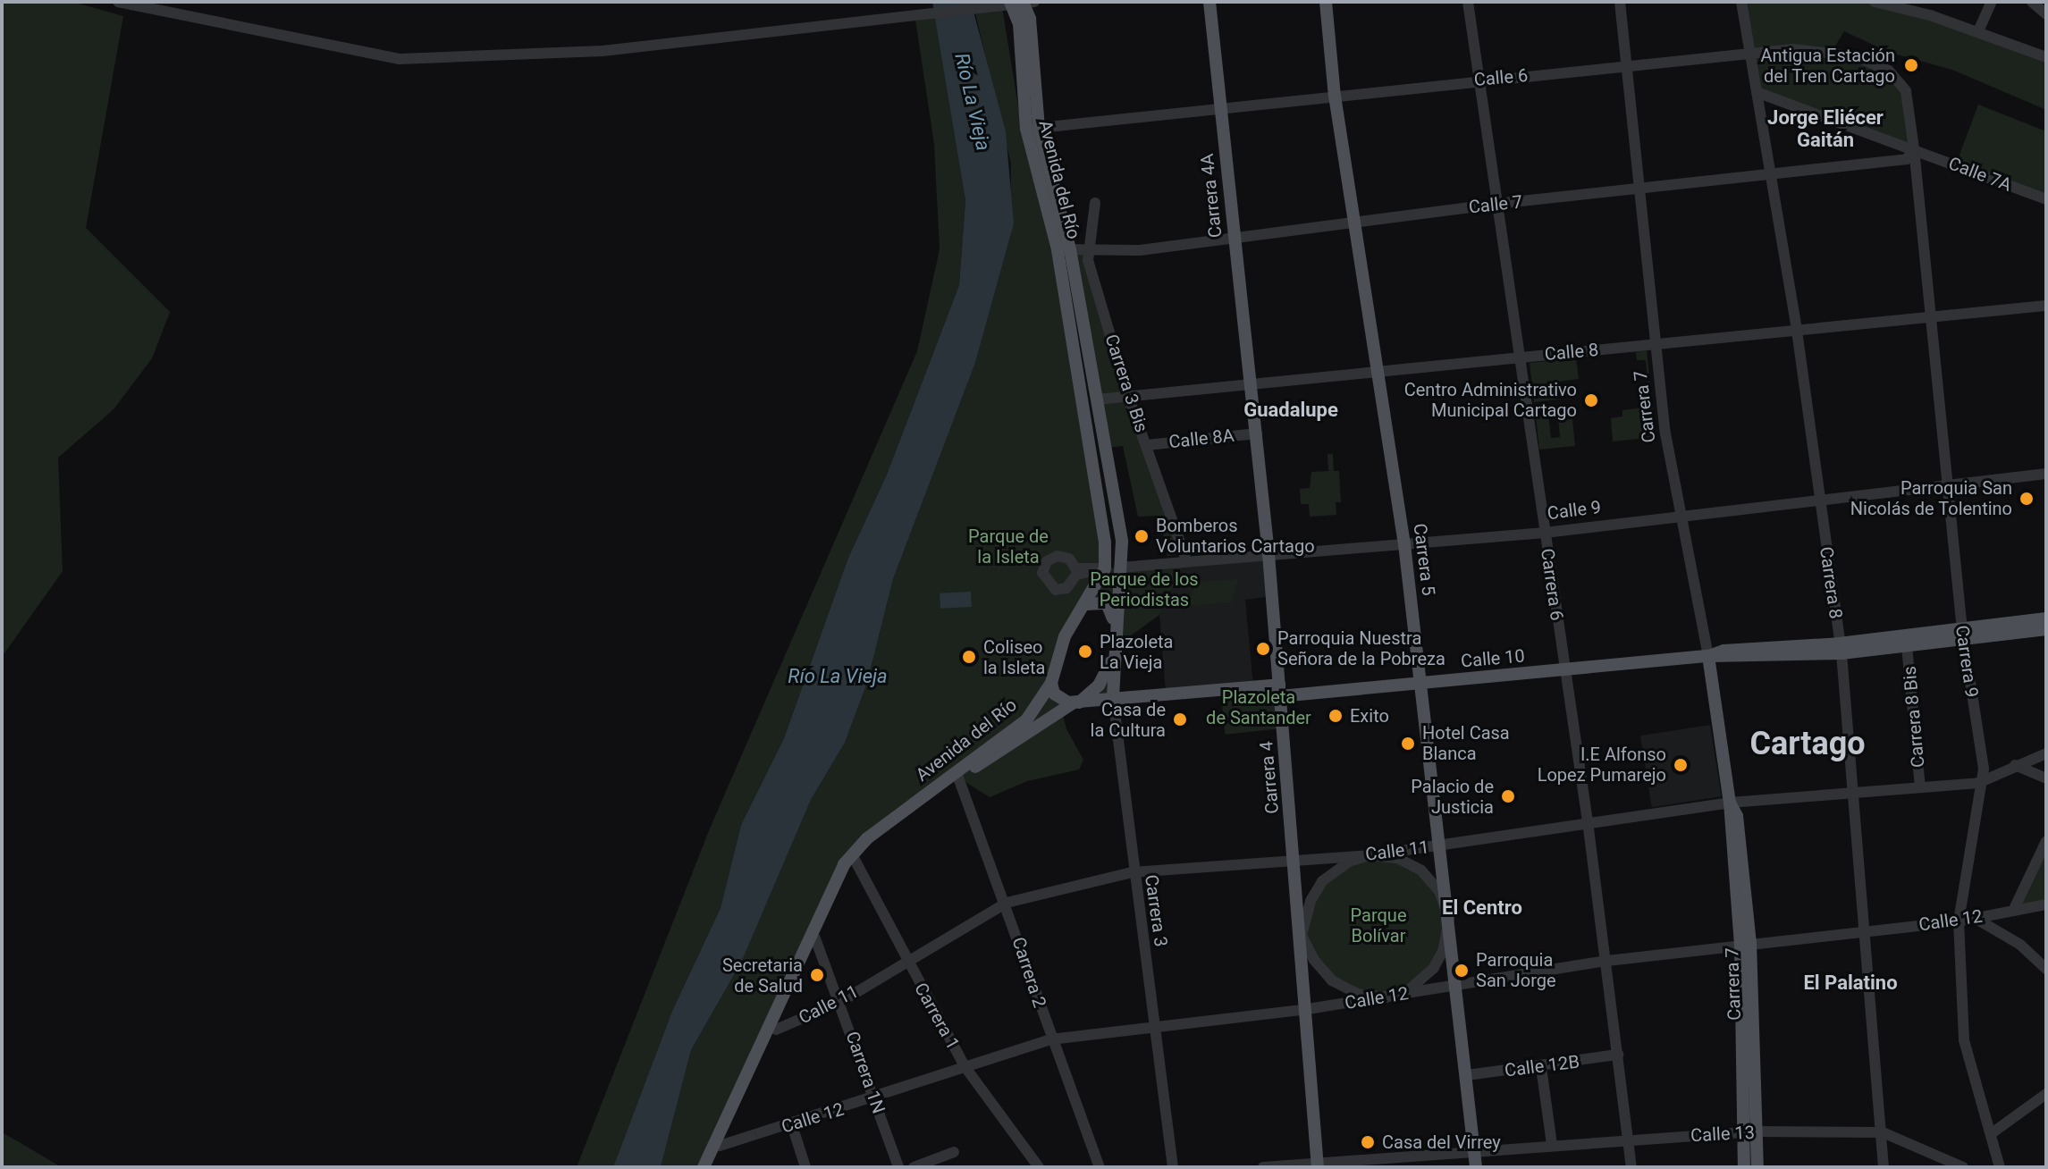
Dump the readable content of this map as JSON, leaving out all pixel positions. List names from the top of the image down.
{
  "streets": {
    "main road": [
      "Avenida del Río",
      "Carrera 4A",
      "Carrera 7",
      "Calle 9",
      "Carrera 5",
      "Calle 10",
      "Carrera 4",
      "Carrera 3"
    ],
    "street": [
      "Calle 6",
      "Calle 7A",
      "Calle 7",
      "Calle 8",
      "Carrera 3 Bis",
      "Calle 8A",
      "Carrera 8",
      "Carrera 6",
      "Carrera 9",
      "Carrera 8 Bis",
      "Calle 11",
      "Calle 12",
      "Carrera 2",
      "Carrera 1",
      "Calle 12B",
      "Carrera 1N",
      "Calle 13"
    ]
  },
  "crossings": [
    ["Calle 6", "Calle 7A"],
    ["Calle 6", "Avenida del Río"],
    ["Calle 6", "Carrera 4A"],
    ["Calle 6", "Calle 7"],
    ["Calle 6", "Carrera 7"],
    ["Calle 6", "Carrera 5"],
    ["Calle 6", "Carrera 8"],
    ["Calle 6", "Carrera 6"],
    ["Calle 6", "Carrera 9"],
    ["Calle 7A", "Calle 7"],
    ["Calle 7A", "Carrera 8"],
    ["Calle 7A", "Carrera 9"],
    ["Avenida del Río", "Calle 7"],
    ["Avenida del Río", "Calle 8"],
    ["Avenida del Río", "Calle 9"],
    ["Avenida del Río", "Calle 10"],
    ["Avenida del Río", "Calle 11"],
    ["Avenida del Río", "Carrera 3"],
    ["Avenida del Río", "Calle 12"],
    ["Avenida del Río", "Carrera 2"],
    ["Avenida del Río", "Carrera 1"],
    ["Avenida del Río", "Carrera 1N"],
    ["Carrera 4A", "Calle 7"],
    ["Carrera 4A", "Calle 8"],
    ["Carrera 4A", "Carrera 4"],
    ["Calle 7", "Carrera 3 Bis"],
    ["Calle 7", "Carrera 7"],
    ["Calle 7", "Carrera 5"],
    ["Calle 7", "Carrera 8"],
    ["Calle 7", "Carrera 6"],
    ["Calle 7", "Carrera 9"],
    ["Calle 8", "Carrera 3 Bis"],
    ["Calle 8", "Carrera 7"],
    ["Calle 8", "Carrera 5"],
    ["Calle 8", "Carrera 8"],
    ["Calle 8", "Carrera 6"],
    ["Calle 8", "Carrera 9"],
    ["Calle 8", "Carrera 4"],
    ["Carrera 3 Bis", "Calle 8A"],
    ["Carrera 3 Bis", "Calle 9"],
    ["Carrera 7", "Calle 9"],
    ["Carrera 7", "Calle 10"],
    ["Carrera 7", "Calle 11"],
    ["Carrera 7", "Calle 12"],
    ["Carrera 7", "Calle 13"],
    ["Calle 8A", "Carrera 4"],
    ["Calle 9", "Carrera 5"],
    ["Calle 9", "Carrera 8"],
    ["Calle 9", "Carrera 6"],
    ["Calle 9", "Carrera 9"],
    ["Calle 9", "Carrera 4"],
    ["Carrera 5", "Calle 10"],
    ["Carrera 5", "Carrera 4"],
    ["Carrera 5", "Calle 11"],
    ["Carrera 5", "Calle 12"],
    ["Carrera 5", "Calle 12B"],
    ["Carrera 5", "Calle 13"],
    ["Carrera 8", "Calle 10"],
    ["Carrera 8", "Calle 11"],
    ["Carrera 8", "Calle 12"],
    ["Carrera 8", "Calle 13"],
    ["Carrera 6", "Calle 10"],
    ["Carrera 6", "Calle 11"],
    ["Carrera 6", "Calle 12"],
    ["Carrera 6", "Calle 12B"],
    ["Carrera 6", "Calle 13"],
    ["Calle 10", "Carrera 9"],
    ["Calle 10", "Carrera 8 Bis"],
    ["Calle 10", "Carrera 4"],
    ["Calle 10", "Carrera 3"],
    ["Carrera 9", "Calle 11"],
    ["Carrera 9", "Calle 12"],
    ["Carrera 8 Bis", "Calle 11"],
    ["Carrera 4", "Calle 11"],
    ["Carrera 4", "Calle 12"],
    ["Carrera 4", "Calle 13"],
    ["Calle 11", "Carrera 3"],
    ["Calle 11", "Calle 12"],
    ["Calle 11", "Carrera 2"],
    ["Calle 11", "Carrera 1"],
    ["Calle 11", "Carrera 1N"],
    ["Carrera 3", "Calle 12"],
    ["Calle 12", "Carrera 2"],
    ["Calle 12", "Carrera 1"],
    ["Calle 12", "Carrera 1N"]
  ],
  "districts": [
    "Jorge Eliécer Gaitán",
    "Guadalupe",
    "Cartago",
    "El Centro",
    "El Palatino"
  ],
  "water": ["Río La Vieja"],
  "parks": [
    "Parque de la Isleta",
    "Parque de los Periodistas",
    "Plazoleta de Santander",
    "Parque Bolívar"
  ],
  "places": [
    "Antigua Estación del Tren Cartago",
    "Centro Administrativo Municipal Cartago",
    "Parroquia San Nicolás de Tolentino",
    "Bomberos Voluntarios Cartago",
    "Parroquia Nuestra Señora de la Pobreza",
    "Plazoleta La Vieja",
    "Coliseo la Isleta",
    "Exito",
    "Casa de la Cultura",
    "Hotel Casa Blanca",
    "I.E Alfonso Lopez Pumarejo",
    "Palacio de Justicia",
    "Parroquia San Jorge",
    "Secretaria de Salud",
    "Casa del Virrey"
  ]
}
